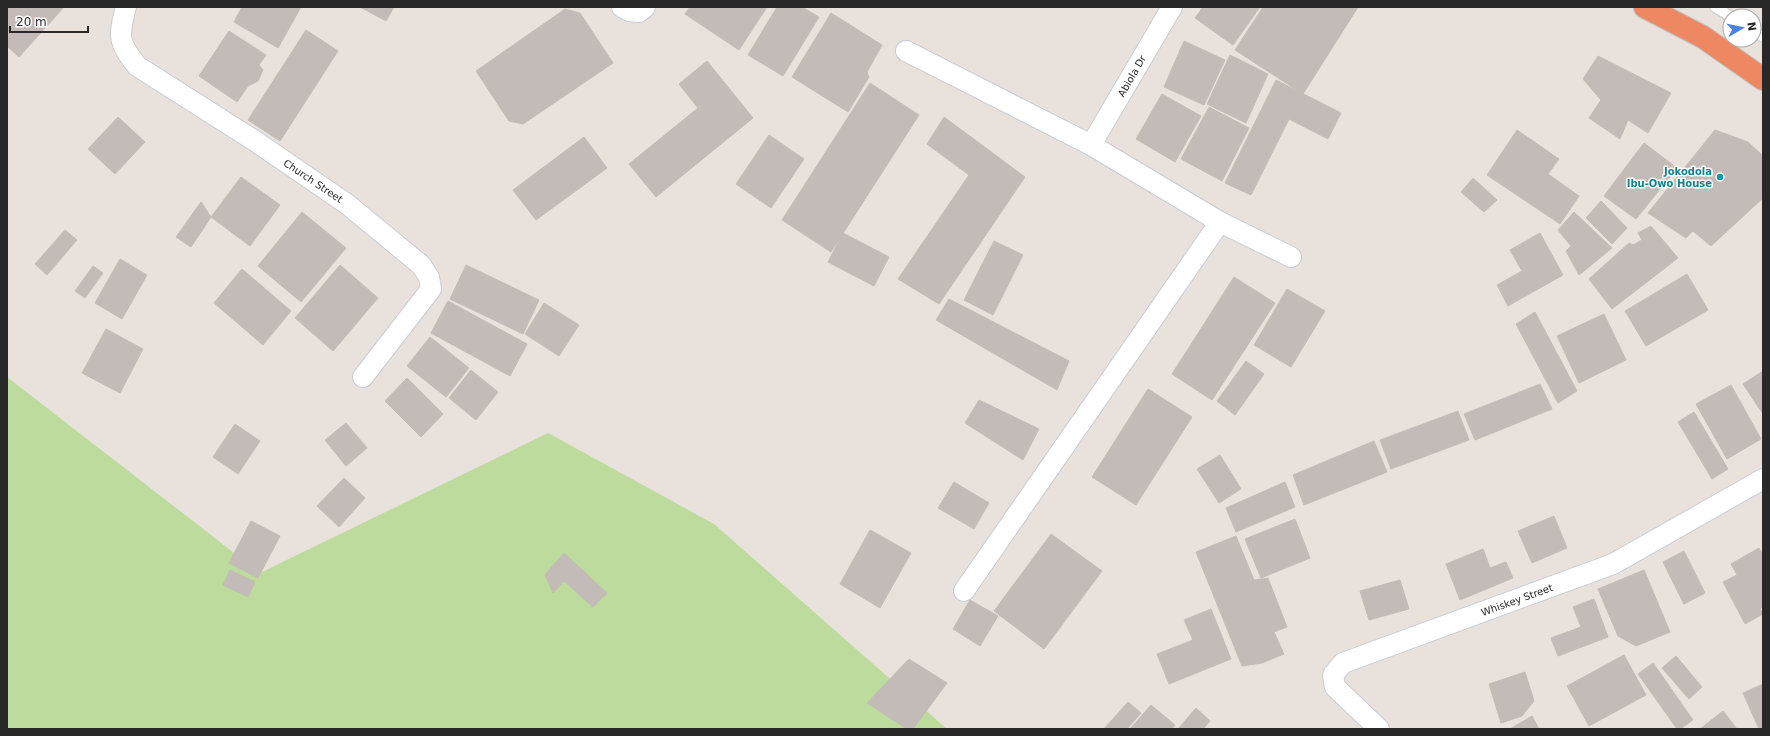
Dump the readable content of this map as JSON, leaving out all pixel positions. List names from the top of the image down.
{
  "streets": {
    "street": ["Abiola Dr", "Church Street", "Whiskey Street"]
  },
  "places": ["Jokodola Ibu-Owo House"],
  "scale_bar": "20 m",
  "north": "right"
}
